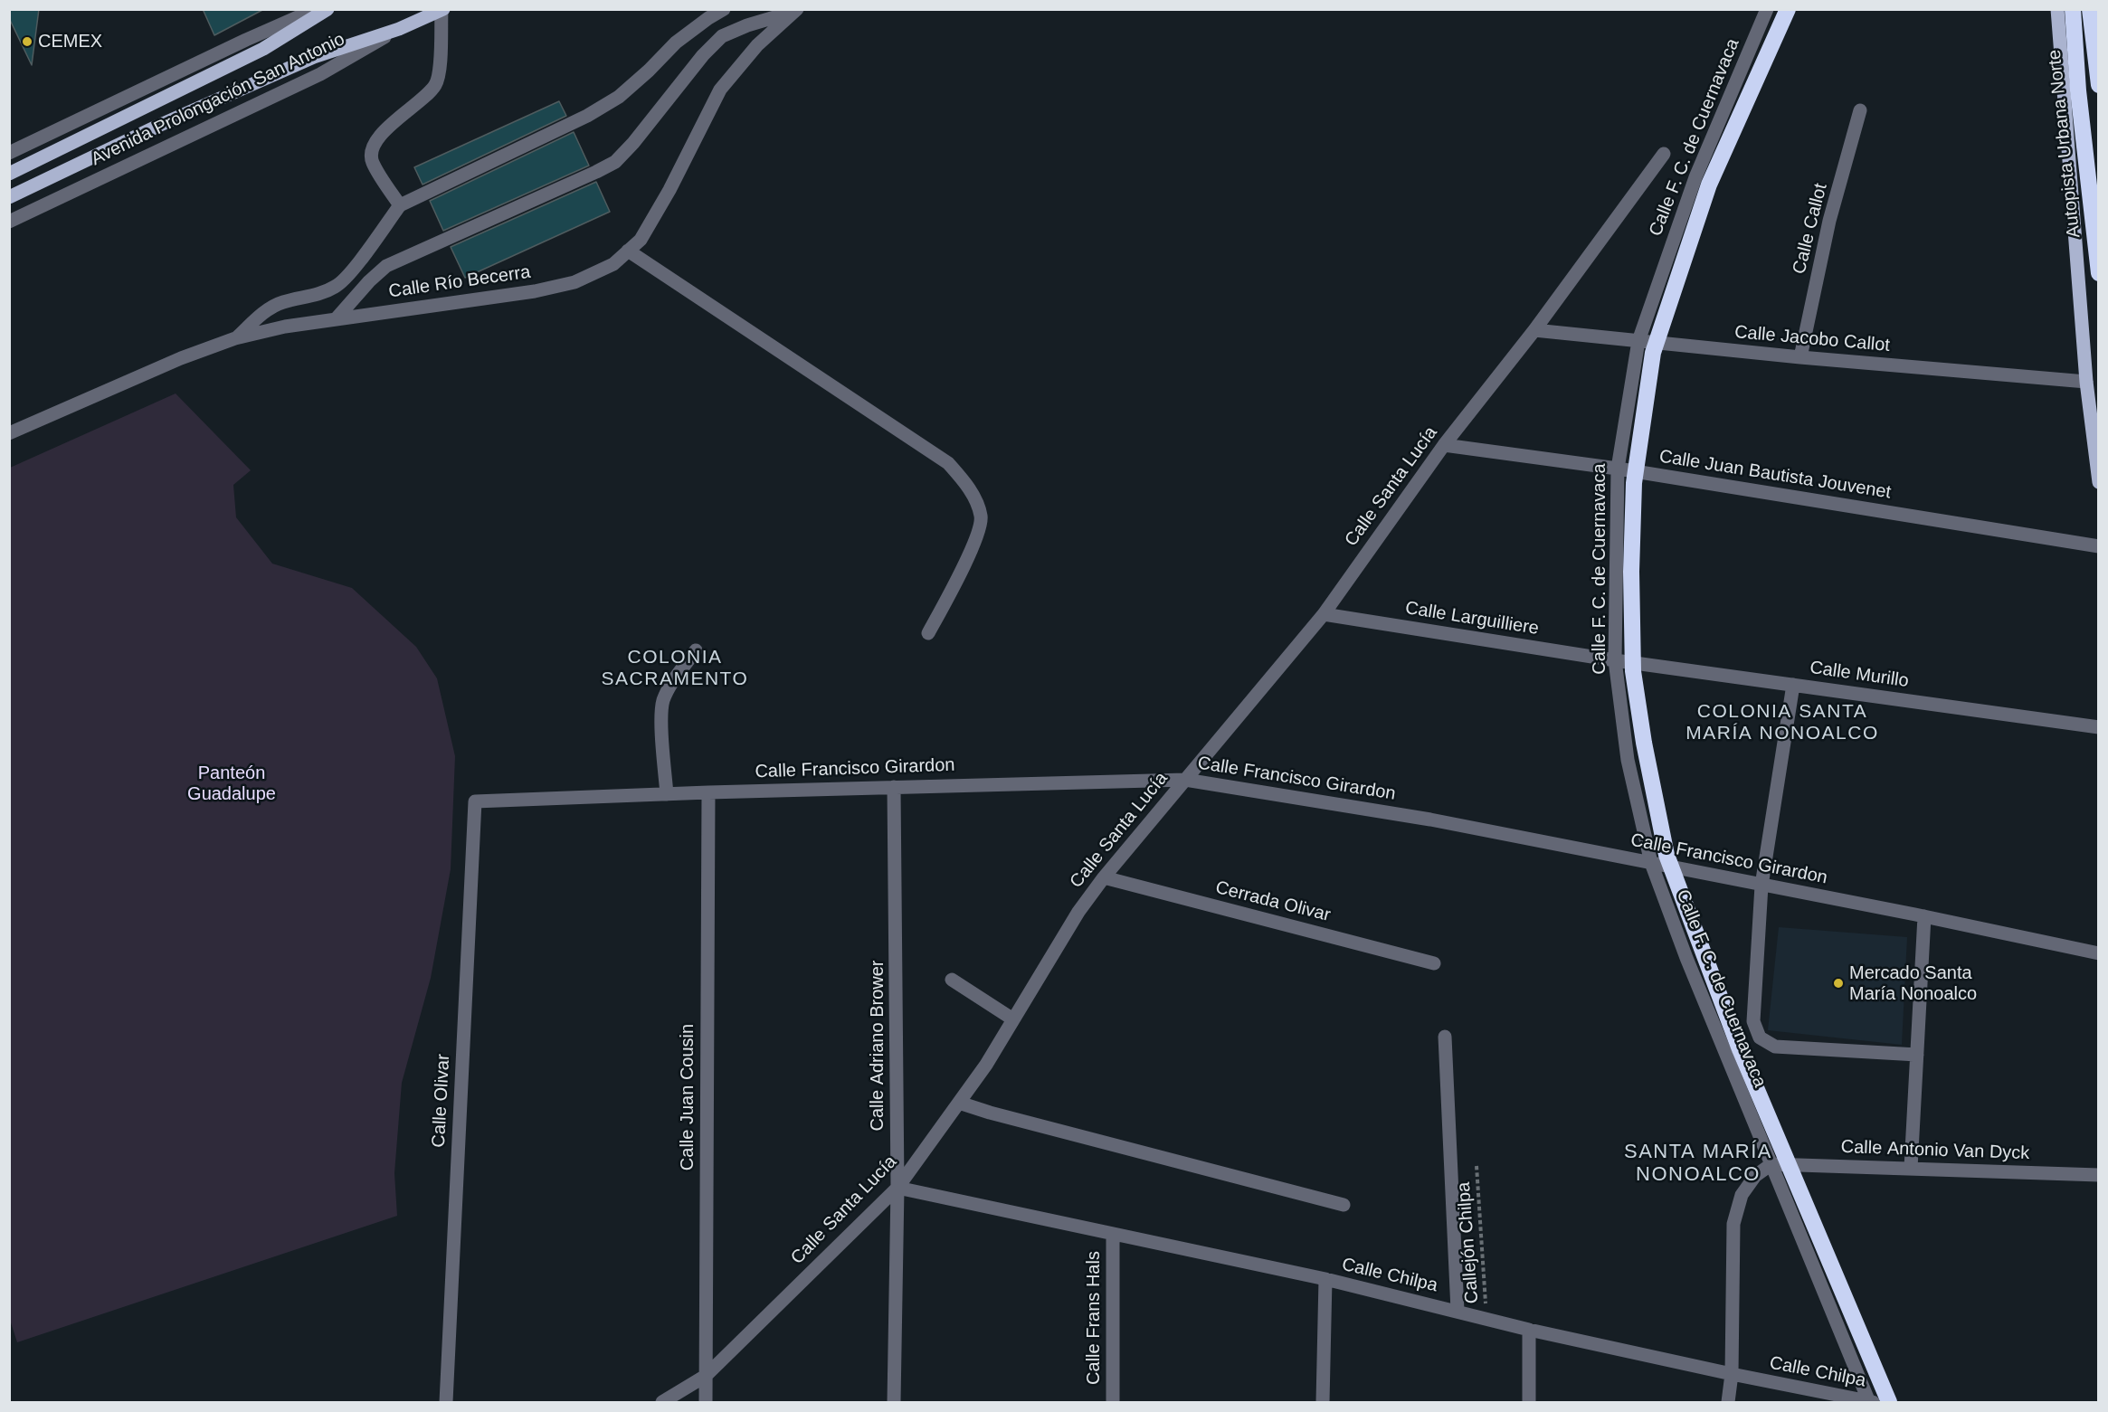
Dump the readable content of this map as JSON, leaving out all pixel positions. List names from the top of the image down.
{
  "streets": {
    "highway": ["Autopista Urbana Norte"],
    "main road": ["Avenida Prolongación San Antonio"],
    "street": [
      "Calle F. C. de Cuernavaca",
      "Calle Callot",
      "Calle Río Becerra",
      "Calle Jacobo Callot",
      "Calle Juan Bautista Jouvenet",
      "Calle Santa Lucía",
      "Calle Larguilliere",
      "Calle Murillo",
      "Calle Francisco Girardon",
      "Cerrada Olivar",
      "Calle Adriano Brower",
      "Calle Juan Cousin",
      "Calle Olivar",
      "Calle Antonio Van Dyck",
      "Calle Chilpa",
      "Calle Frans Hals"
    ],
    "path": ["Callejón Chilpa"]
  },
  "crossings": [
    ["Calle F. C. de Cuernavaca", "Calle Jacobo Callot"],
    ["Calle F. C. de Cuernavaca", "Calle Juan Bautista Jouvenet"],
    ["Calle F. C. de Cuernavaca", "Calle Larguilliere"],
    ["Calle F. C. de Cuernavaca", "Calle Murillo"],
    ["Calle F. C. de Cuernavaca", "Calle Francisco Girardon"],
    ["Calle F. C. de Cuernavaca", "Calle Antonio Van Dyck"],
    ["Calle F. C. de Cuernavaca", "Calle Chilpa"],
    ["Calle Callot", "Calle Jacobo Callot"],
    ["Calle Jacobo Callot", "Calle Santa Lucía"],
    ["Calle Juan Bautista Jouvenet", "Calle Santa Lucía"],
    ["Calle Santa Lucía", "Calle Larguilliere"],
    ["Calle Santa Lucía", "Calle Francisco Girardon"],
    ["Calle Santa Lucía", "Cerrada Olivar"],
    ["Calle Santa Lucía", "Calle Adriano Brower"],
    ["Calle Santa Lucía", "Calle Juan Cousin"],
    ["Calle Santa Lucía", "Calle Chilpa"],
    ["Calle Larguilliere", "Calle Murillo"],
    ["Calle Francisco Girardon", "Calle Adriano Brower"],
    ["Calle Francisco Girardon", "Calle Juan Cousin"],
    ["Calle Francisco Girardon", "Calle Olivar"],
    ["Calle Adriano Brower", "Calle Chilpa"],
    ["Callejón Chilpa", "Calle Chilpa"],
    ["Calle Chilpa", "Calle Frans Hals"]
  ],
  "districts": ["COLONIA SACRAMENTO", "COLONIA SANTA MARÍA NONOALCO", "SANTA MARÍA NONOALCO"],
  "parks": ["Panteón Guadalupe"],
  "places": ["CEMEX", "Mercado Santa María Nonoalco"]
}
